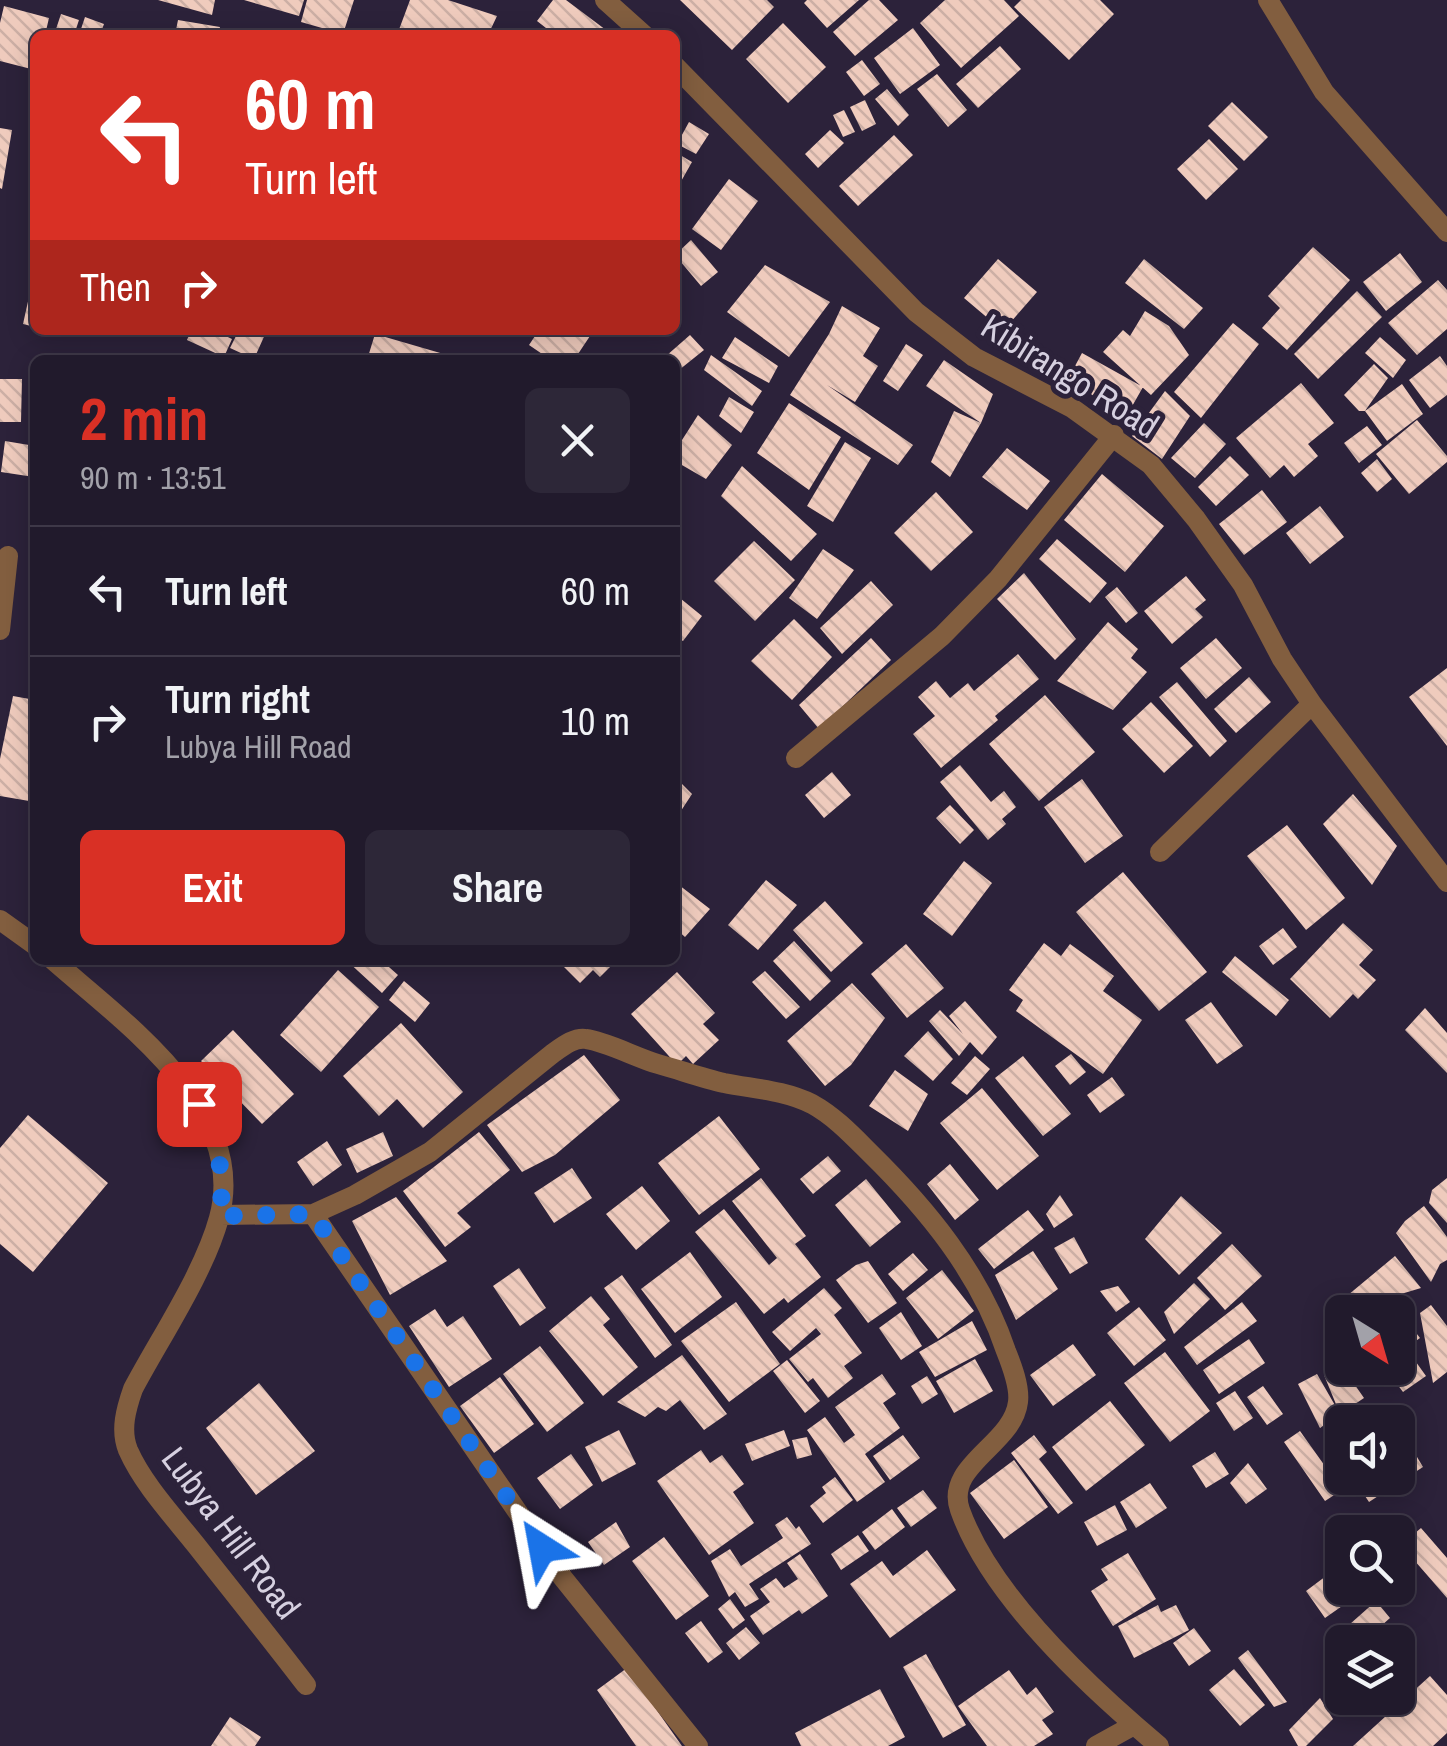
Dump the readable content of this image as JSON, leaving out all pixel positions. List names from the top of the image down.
{
  "streets": {
    "street": ["Kibirango Road", "Lubya Hill Road"]
  },
  "north": "bottom right",
  "page": {
    "turn": ["60 m", "Turn left"],
    "then": "Then",
    "heading": ["2 min", "90 m · 13:51"],
    "list": [
      {
        "name": "Turn left",
        "value": "60 m"
      },
      {
        "name": "Turn right",
        "note": "Lubya Hill Road",
        "value": "10 m"
      }
    ],
    "buttons": ["Exit", "Share"]
  }
}
